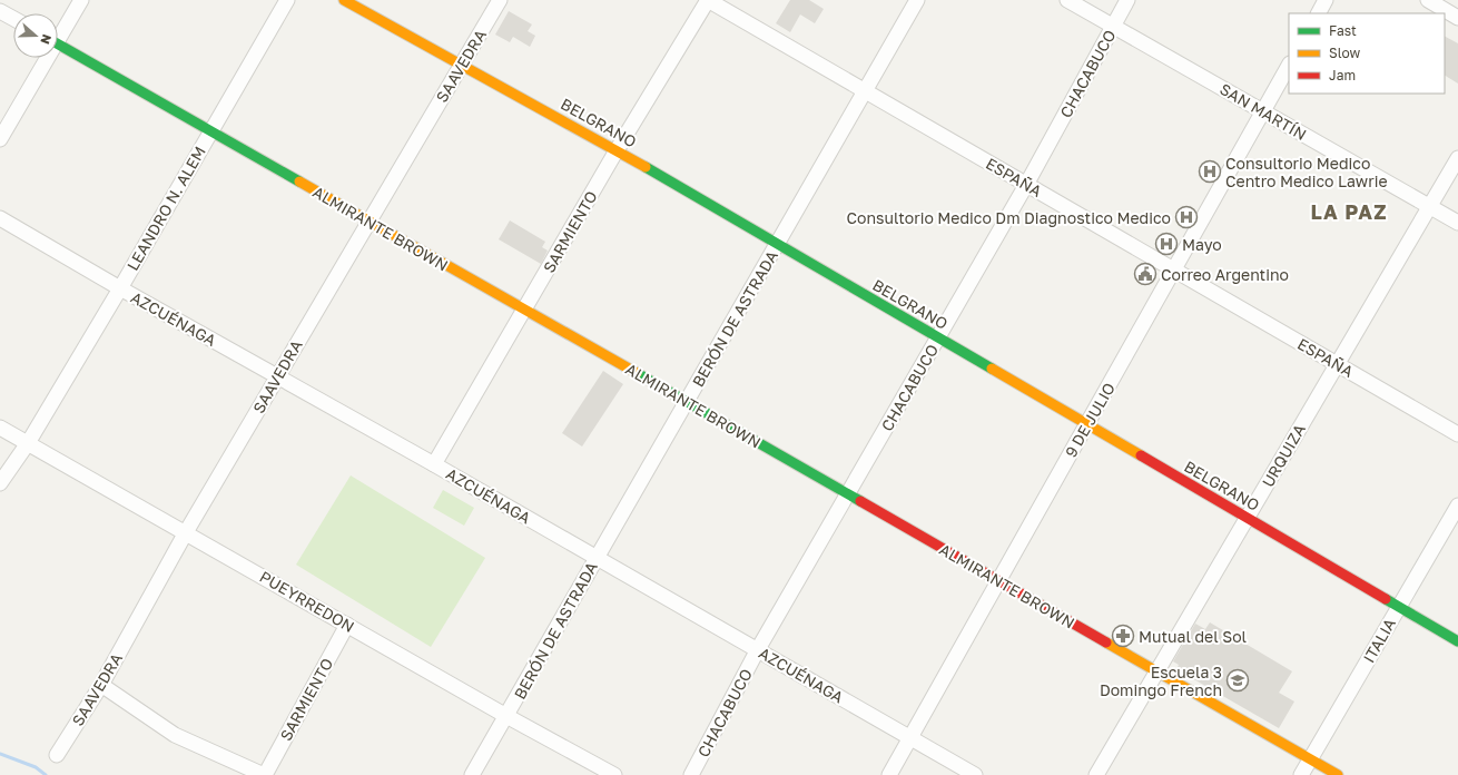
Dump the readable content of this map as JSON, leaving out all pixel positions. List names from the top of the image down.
{
  "streets": {
    "street": [
      "SAAVEDRA",
      "CHACABUCO",
      "SAN MARTÍN",
      "BELGRANO",
      "ESPAÑA",
      "LEANDRO N. ALEM",
      "ALMIRANTE BROWN",
      "SARMIENTO",
      "AZCUÉNAGA",
      "BERÓN DE ASTRADA",
      "9 DE JULIO",
      "URQUIZA",
      "PUEYRREDON",
      "ITALIA"
    ]
  },
  "crossings": [
    ["SAAVEDRA", "BELGRANO"],
    ["SAAVEDRA", "ALMIRANTE BROWN"],
    ["SAAVEDRA", "AZCUÉNAGA"],
    ["SAAVEDRA", "PUEYRREDON"],
    ["CHACABUCO", "SAN MARTÍN"],
    ["CHACABUCO", "BELGRANO"],
    ["CHACABUCO", "ESPAÑA"],
    ["CHACABUCO", "ALMIRANTE BROWN"],
    ["CHACABUCO", "AZCUÉNAGA"],
    ["SAN MARTÍN", "9 DE JULIO"],
    ["SAN MARTÍN", "URQUIZA"],
    ["BELGRANO", "SARMIENTO"],
    ["BELGRANO", "BERÓN DE ASTRADA"],
    ["BELGRANO", "9 DE JULIO"],
    ["BELGRANO", "URQUIZA"],
    ["BELGRANO", "ITALIA"],
    ["ESPAÑA", "SARMIENTO"],
    ["ESPAÑA", "BERÓN DE ASTRADA"],
    ["ESPAÑA", "9 DE JULIO"],
    ["ESPAÑA", "URQUIZA"],
    ["LEANDRO N. ALEM", "ALMIRANTE BROWN"],
    ["LEANDRO N. ALEM", "AZCUÉNAGA"],
    ["LEANDRO N. ALEM", "PUEYRREDON"],
    ["ALMIRANTE BROWN", "SARMIENTO"],
    ["ALMIRANTE BROWN", "BERÓN DE ASTRADA"],
    ["ALMIRANTE BROWN", "9 DE JULIO"],
    ["ALMIRANTE BROWN", "URQUIZA"],
    ["ALMIRANTE BROWN", "ITALIA"],
    ["SARMIENTO", "AZCUÉNAGA"],
    ["SARMIENTO", "PUEYRREDON"],
    ["AZCUÉNAGA", "BERÓN DE ASTRADA"],
    ["AZCUÉNAGA", "9 DE JULIO"],
    ["BERÓN DE ASTRADA", "PUEYRREDON"]
  ],
  "districts": ["LA PAZ"],
  "places": {
    "hospital": ["Consultorio Medico Centro Medico Lawrie", "Consultorio Medico Dm Diagnostico Medico", "Mayo"],
    "public building": ["Correo Argentino"],
    "pharmacy": ["Mutual del Sol"],
    "school or university": ["Escuela 3 Domingo French"]
  },
  "legend": ["Fast", "Slow", "Jam"],
  "north": "right"
}
